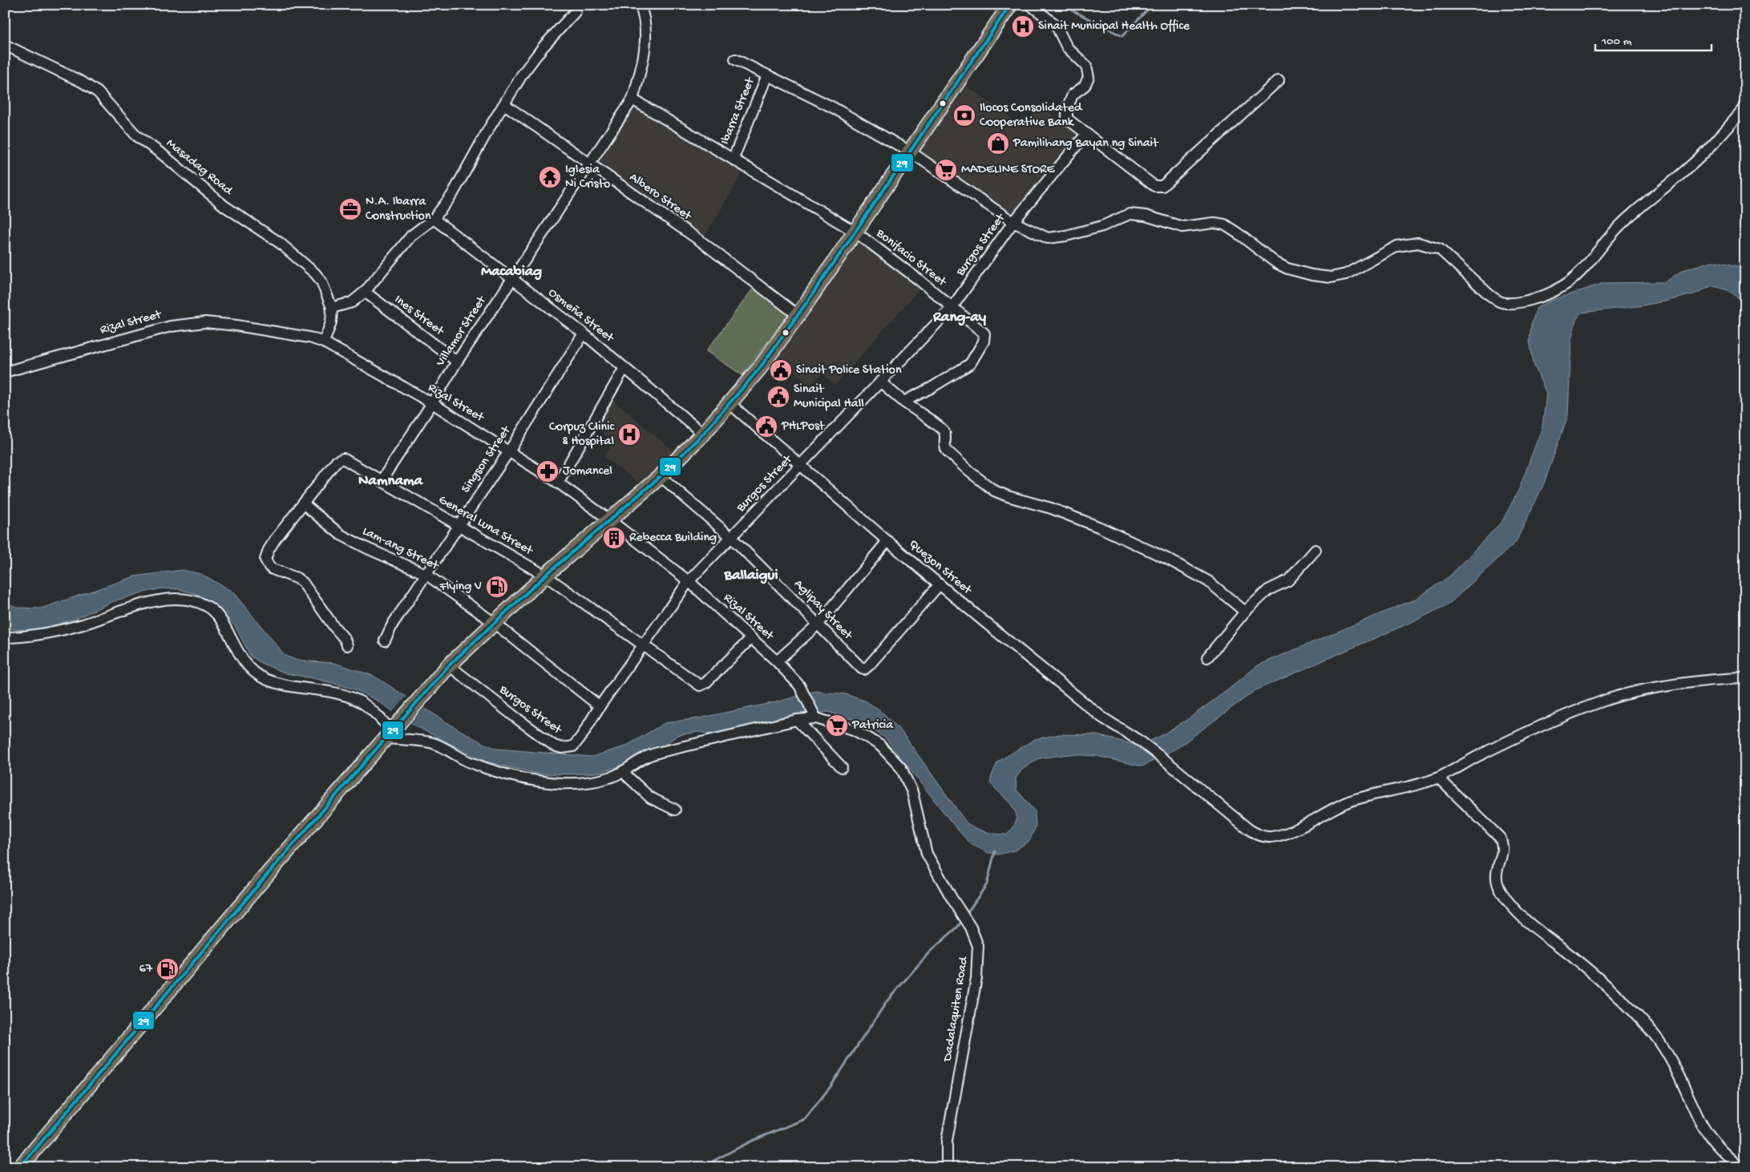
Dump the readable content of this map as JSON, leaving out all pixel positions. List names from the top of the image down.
{
  "streets": {
    "street": [
      "Ibarra Street",
      "Masadag Road",
      "Albero Street",
      "Burgos Street",
      "Bonifacio Street",
      "Ines Street",
      "Osmeña Street",
      "Rizal Street",
      "Villamor Street",
      "Singson Street",
      "General Luna Street",
      "Lam-ang Street",
      "Quezon Street",
      "Aglipay Street",
      "Dadalaquiten Road"
    ]
  },
  "crossings": [
    ["Ibarra Street", "Bonifacio Street"],
    ["Masadag Road", "Rizal Street"],
    ["Albero Street", "Villamor Street"],
    ["Burgos Street", "Bonifacio Street"],
    ["Burgos Street", "Rizal Street"],
    ["Burgos Street", "General Luna Street"],
    ["Burgos Street", "Lam-ang Street"],
    ["Burgos Street", "Quezon Street"],
    ["Burgos Street", "Aglipay Street"],
    ["Bonifacio Street", "Villamor Street"],
    ["Ines Street", "Villamor Street"],
    ["Osmeña Street", "Villamor Street"],
    ["Osmeña Street", "Singson Street"],
    ["Rizal Street", "Villamor Street"],
    ["Rizal Street", "Singson Street"],
    ["Rizal Street", "General Luna Street"],
    ["Rizal Street", "Dadalaquiten Road"],
    ["Villamor Street", "General Luna Street"],
    ["Singson Street", "General Luna Street"],
    ["Singson Street", "Lam-ang Street"],
    ["General Luna Street", "Lam-ang Street"],
    ["Quezon Street", "Aglipay Street"]
  ],
  "districts": [
    "Macabiag",
    "Rang-ay",
    "Namnama",
    "Ballaigui"
  ],
  "places": {
    "hospital": ["Sinait Municipal Health Office", "Corpuz Clinic & Hospital"],
    "bank": ["Ilocos Consolidated Cooperative Bank"],
    "shop": ["Pamilihang Bayan ng Sinait"],
    "supermarket": ["MADELINE STORE", "Patricia"],
    "temple": ["Iglesia Ni Cristo"],
    "office": ["N.A. Ibarra Construction"],
    "public building": ["Sinait Police Station", "Sinait Municipal Hall", "PHLPost"],
    "pharmacy": ["Jomancel"],
    "building": ["Rebecca Building"],
    "fuel station": ["Flying V", "67"]
  },
  "lines": ["transit line 29"],
  "scale_bar": "100 m"
}
